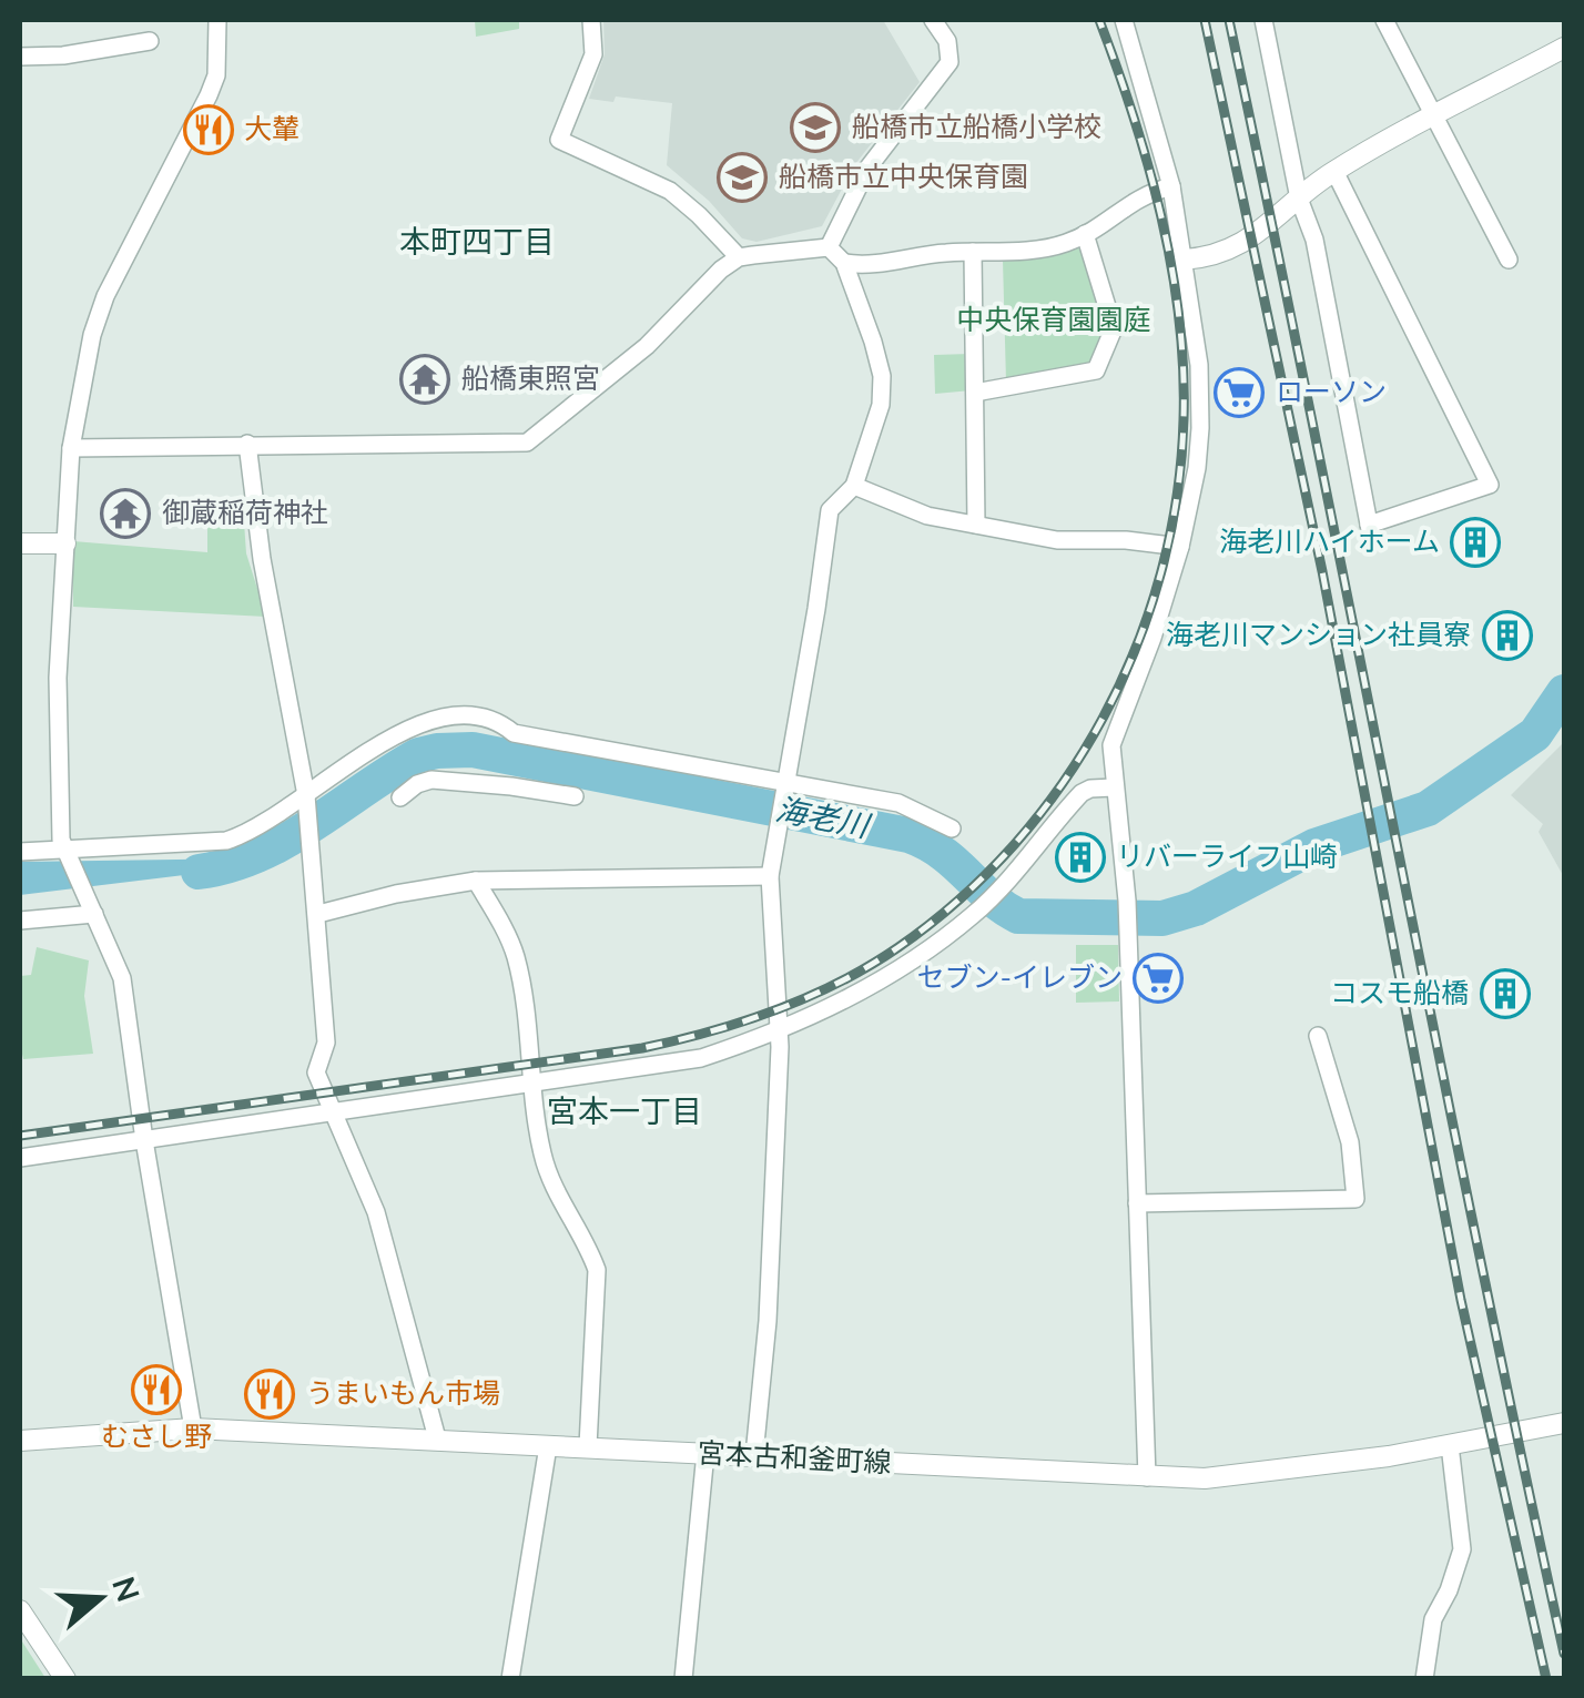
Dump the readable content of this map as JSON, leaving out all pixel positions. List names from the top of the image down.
{
  "streets": {
    "street": ["宮本古和釜町線"]
  },
  "districts": ["本町四丁目", "宮本一丁目"],
  "water": ["海老川"],
  "parks": ["中央保育園園庭"],
  "places": {
    "school or university": ["船橋市立船橋小学校", "船橋市立中央保育園"],
    "restaurant": ["大輦", "むさし野", "うまいもん市場"],
    "temple": ["船橋東照宮", "御蔵稲荷神社"],
    "supermarket": ["ローソン", "セブン-イレブン"],
    "building": [
      "海老川ハイホーム",
      "海老川マンション社員寮",
      "リバーライフ山崎",
      "コスモ船橋"
    ]
  },
  "north": "right"
}
